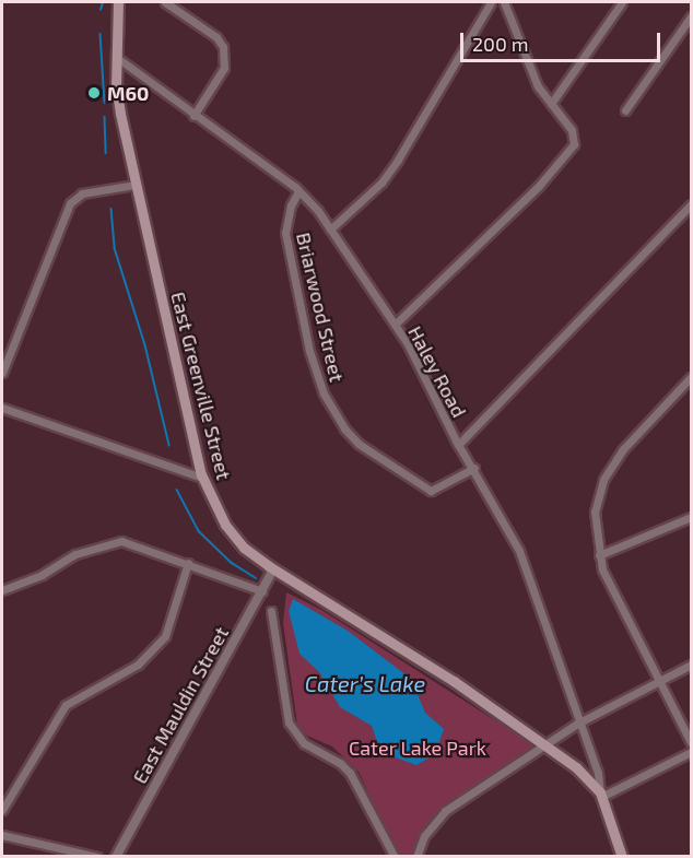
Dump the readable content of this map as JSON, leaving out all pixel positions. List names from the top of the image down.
{
  "streets": {
    "main road": ["East Greenville Street"],
    "street": ["Briarwood Street", "Haley Road", "East Mauldin Street"]
  },
  "crossings": [
    ["Briarwood Street", "Haley Road"],
    ["Haley Road", "East Greenville Street"],
    ["East Greenville Street", "East Mauldin Street"]
  ],
  "water": ["Cater’s Lake"],
  "parks": ["Cater Lake Park"],
  "places": ["M60"],
  "scale_bar": "200 m"
}
